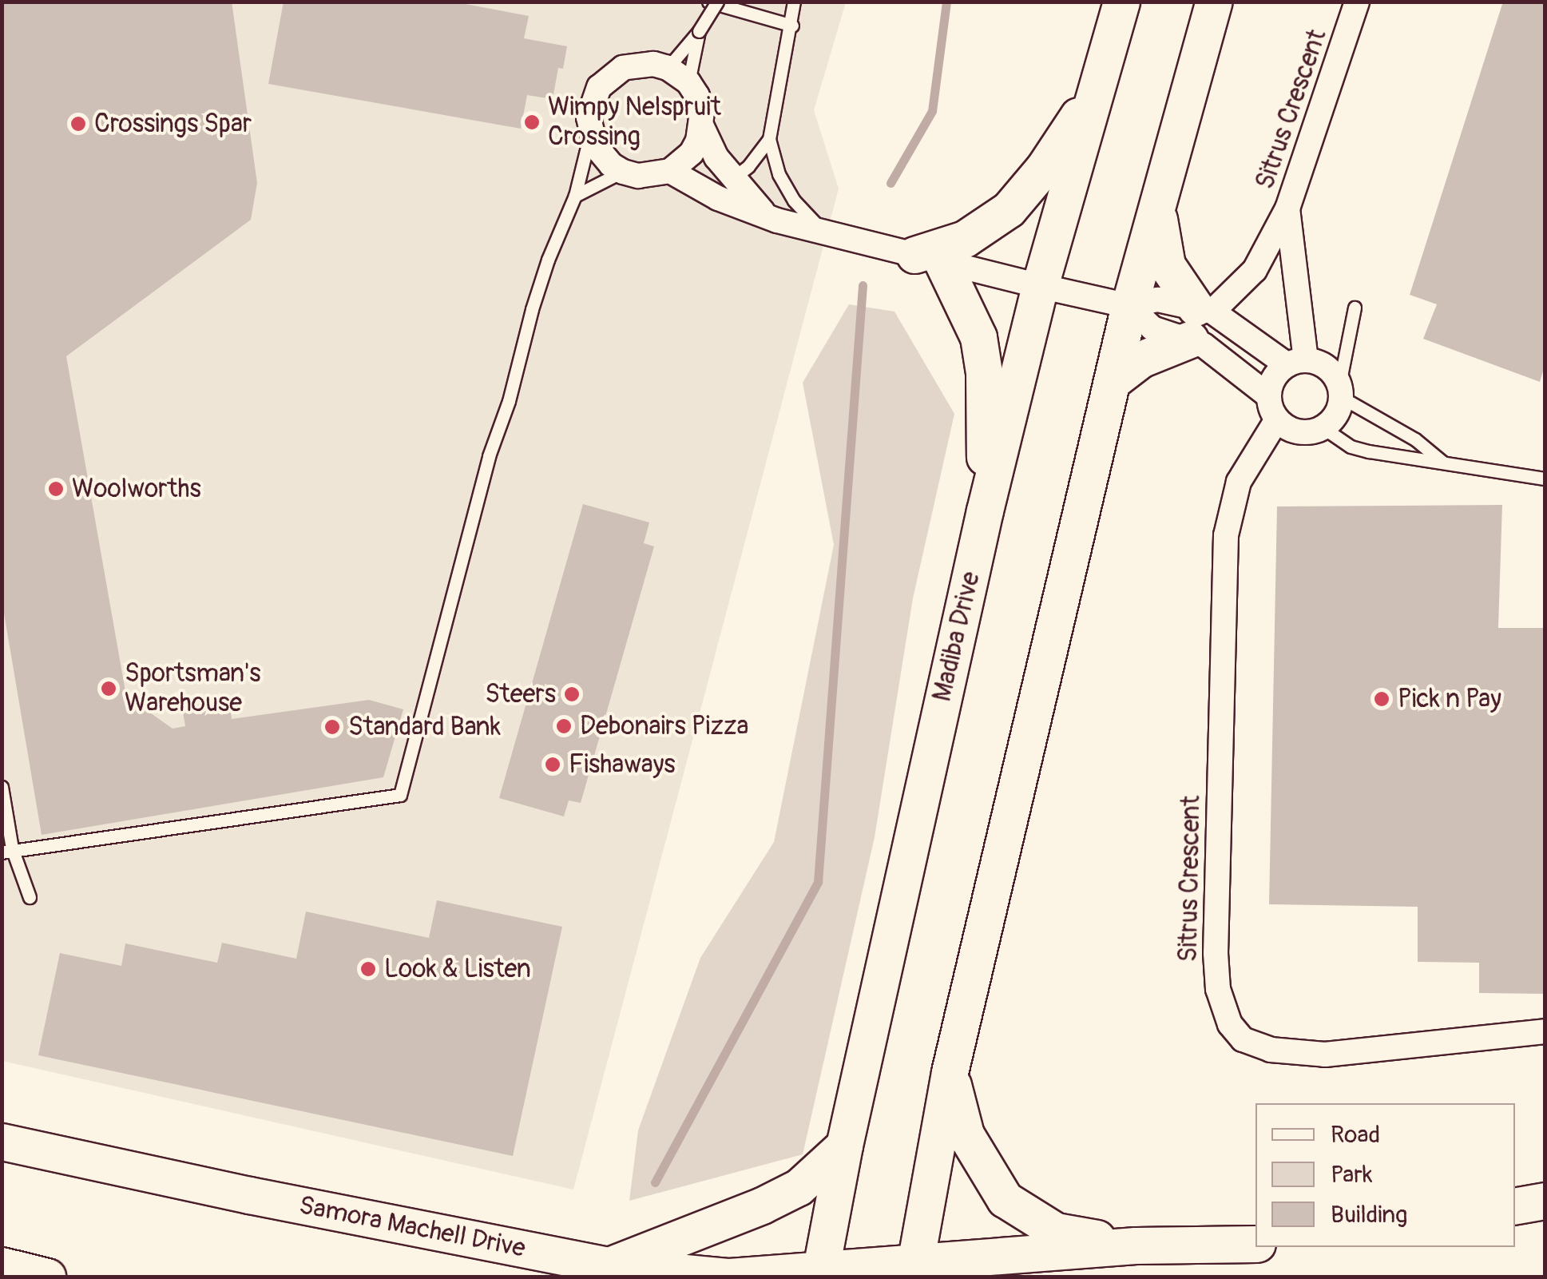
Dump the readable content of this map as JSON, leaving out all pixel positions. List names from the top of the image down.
{
  "streets": {
    "main road": ["Madiba Drive", "Samora Machell Drive"],
    "street": ["Sitrus Crescent"]
  },
  "crossings": [
    ["Madiba Drive", "Samora Machell Drive"]
  ],
  "places": [
    "Wimpy Nelspruit Crossing",
    "Crossings Spar",
    "Woolworths",
    "Sportsman's Warehouse",
    "Steers",
    "Pick n Pay",
    "Debonairs Pizza",
    "Standard Bank",
    "Fishaways",
    "Look & Listen"
  ],
  "legend": ["Road", "Park", "Building"]
}
